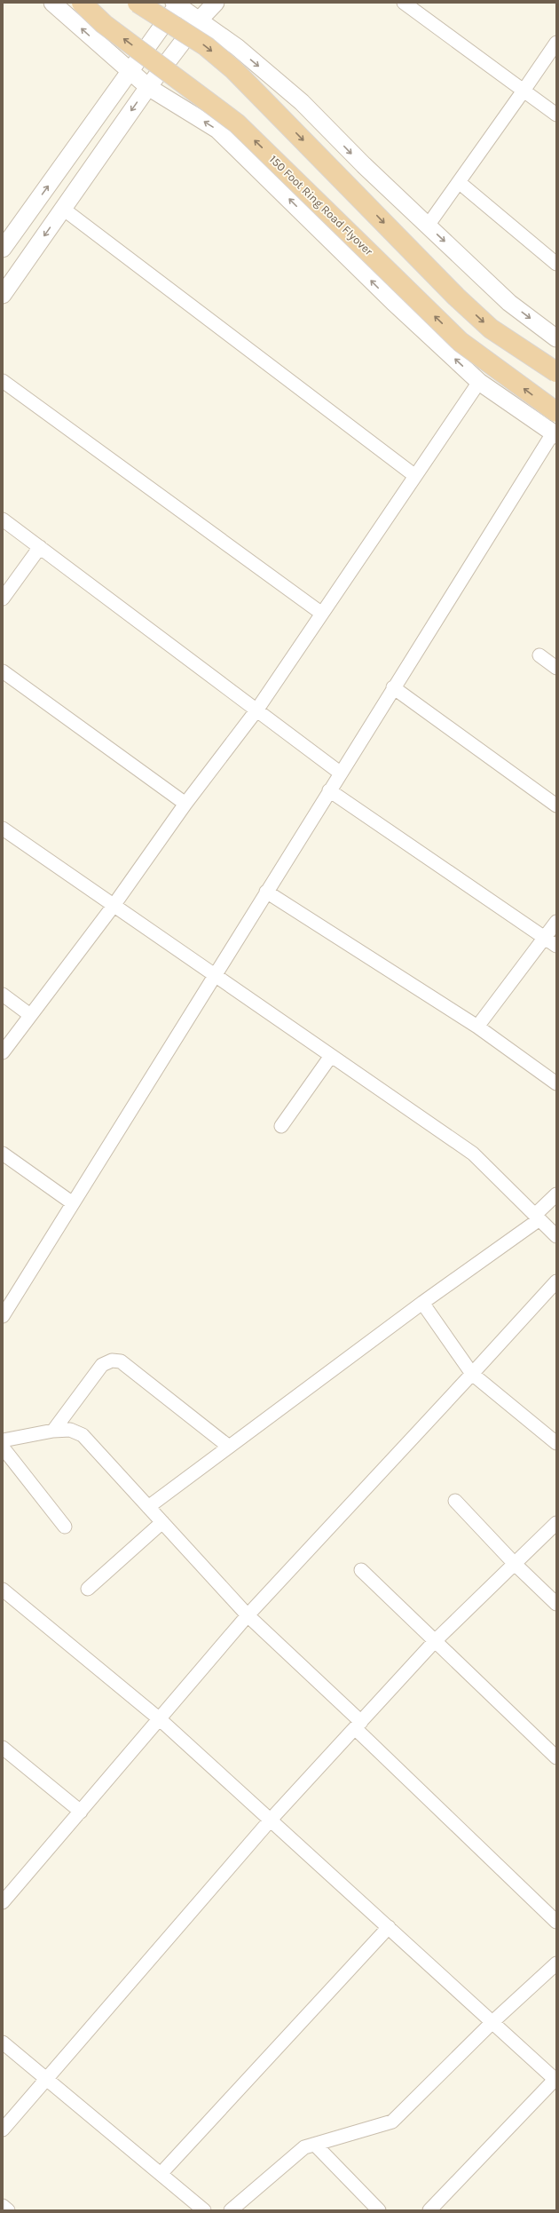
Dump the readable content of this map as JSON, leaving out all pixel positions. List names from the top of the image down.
{
  "streets": {
    "highway": ["150 Foot Ring Road Flyover"]
  }
}
